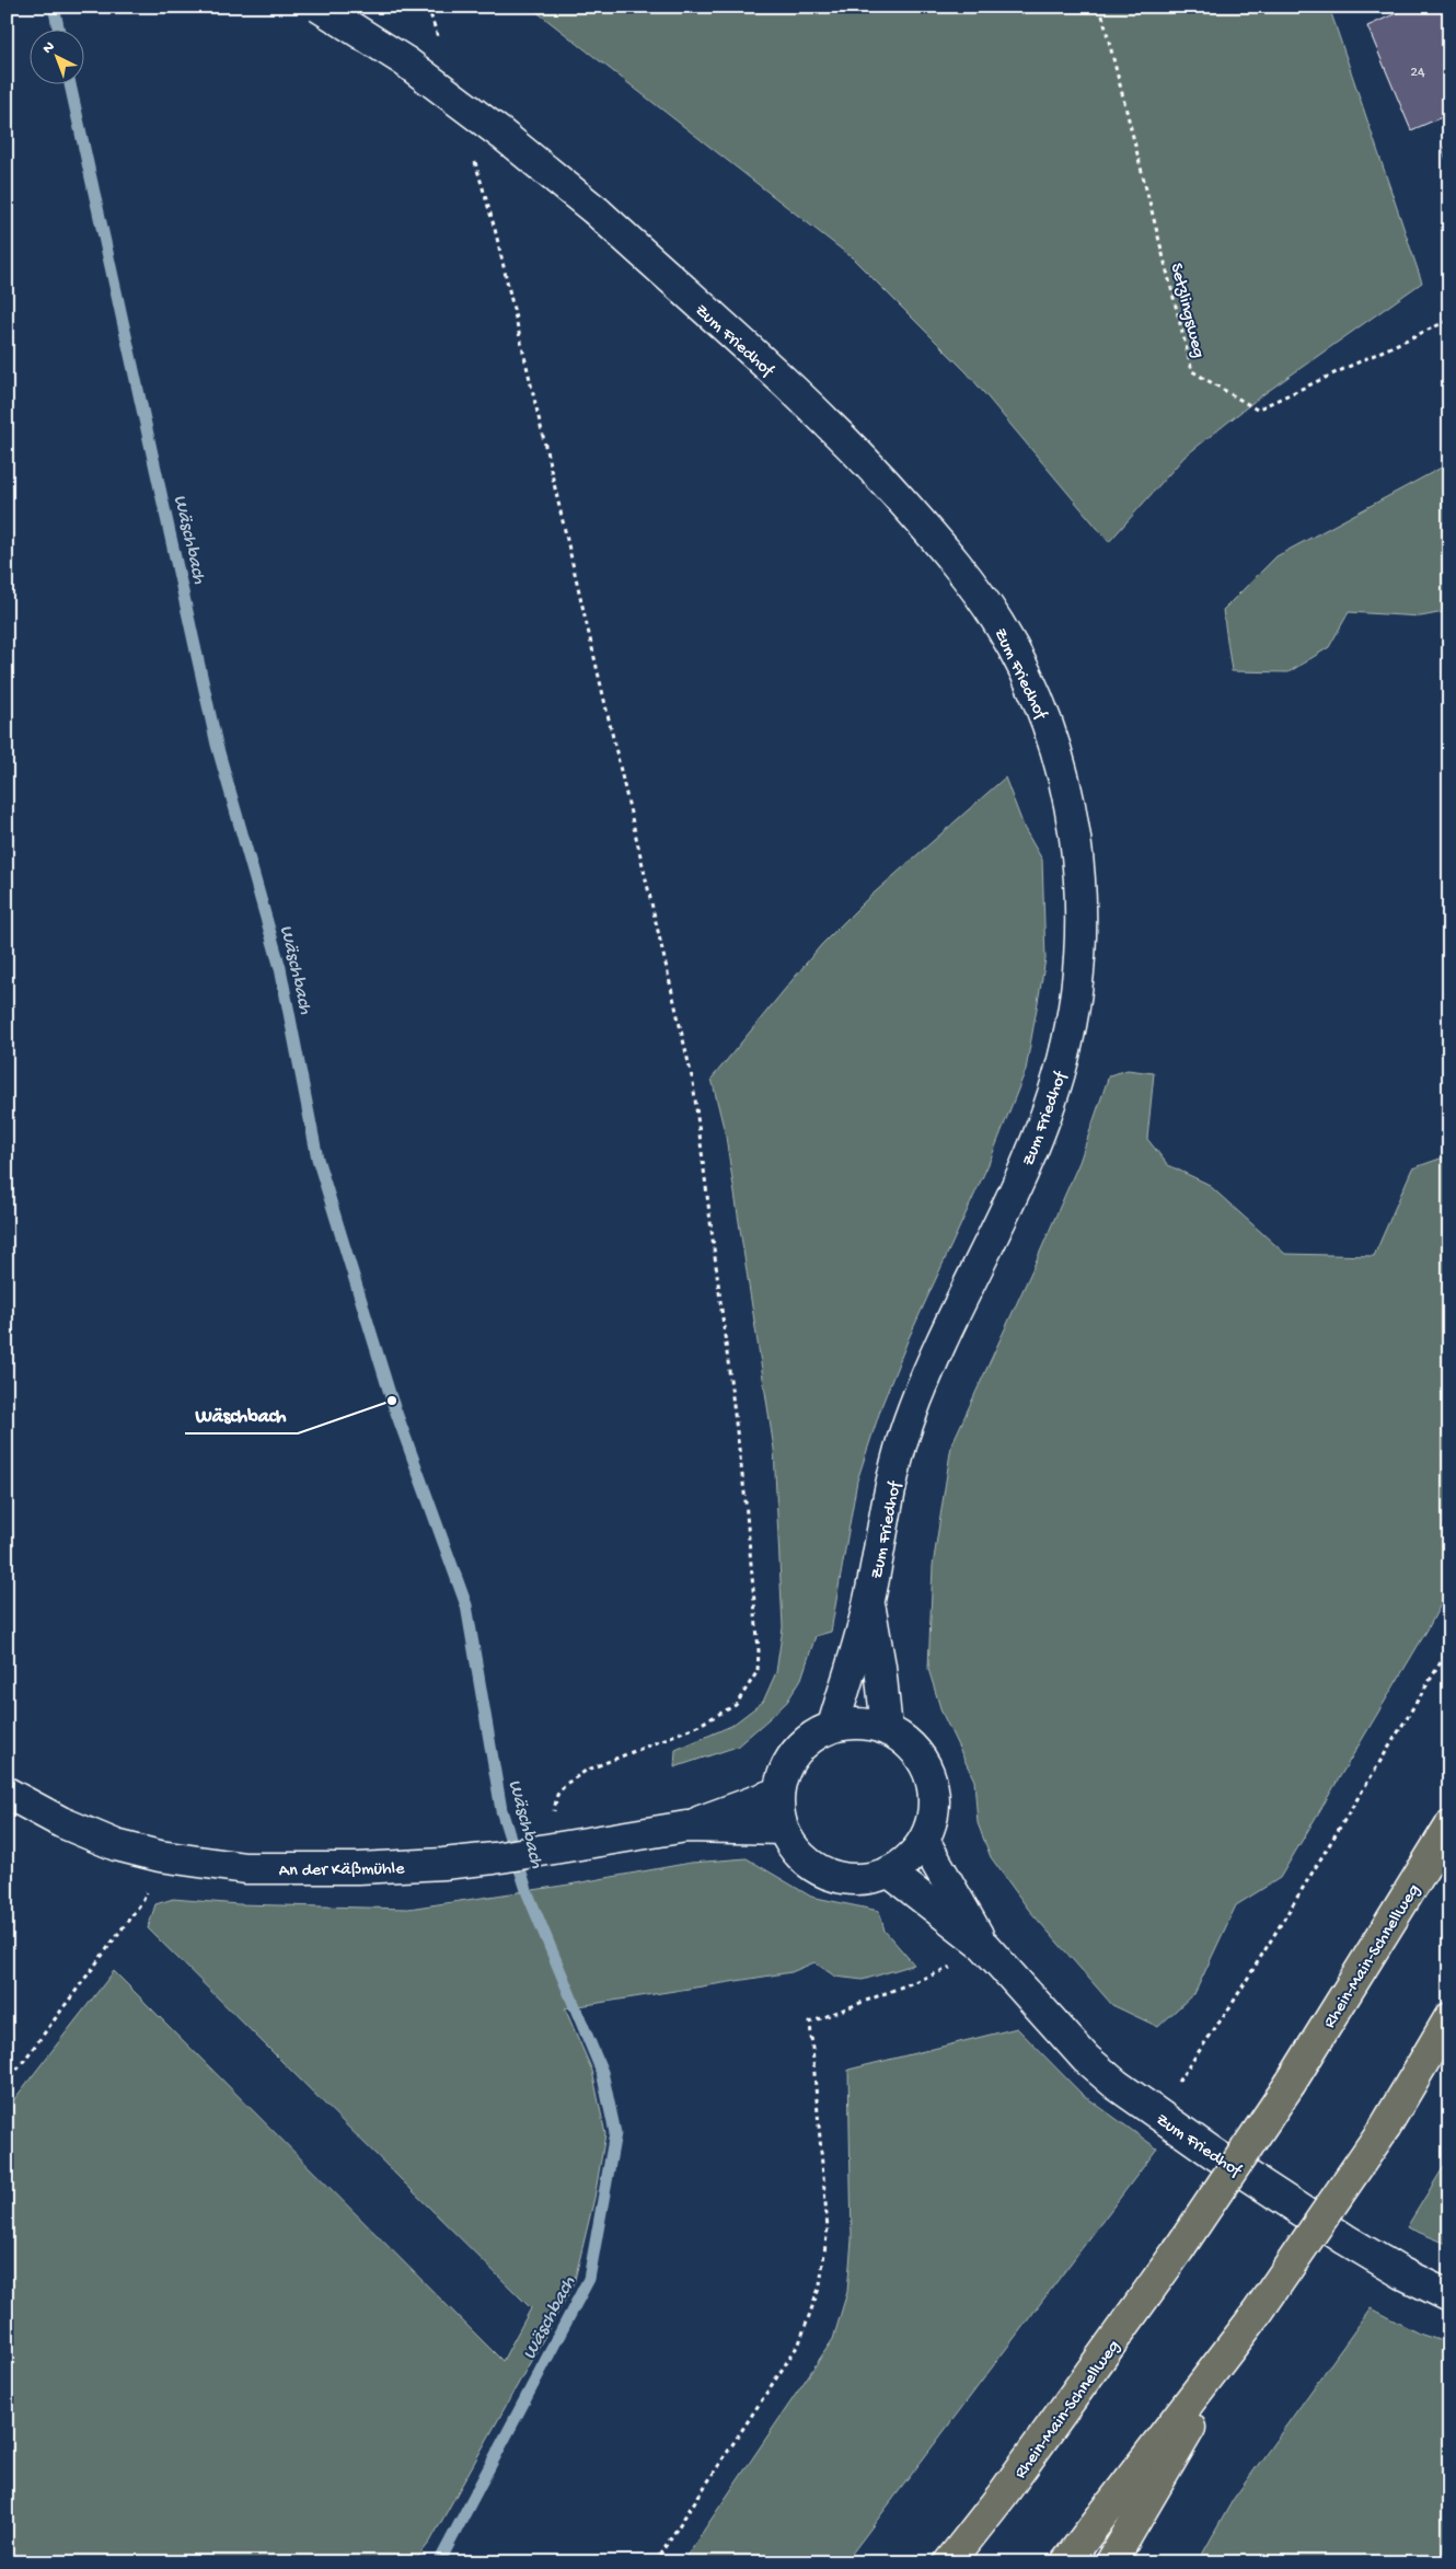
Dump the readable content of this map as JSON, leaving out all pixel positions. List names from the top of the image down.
{
  "streets": {
    "highway": ["Rhein-Main-Schnellweg"],
    "street": ["Zum Friedhof", "An der Käßmühle"],
    "path": ["Setzlingsweg"]
  },
  "crossings": [
    ["Zum Friedhof", "An der Käßmühle"]
  ],
  "water": ["Wäschbach"],
  "places": ["Wäschbach"],
  "house_numbers": ["24"],
  "north": "top left"
}
